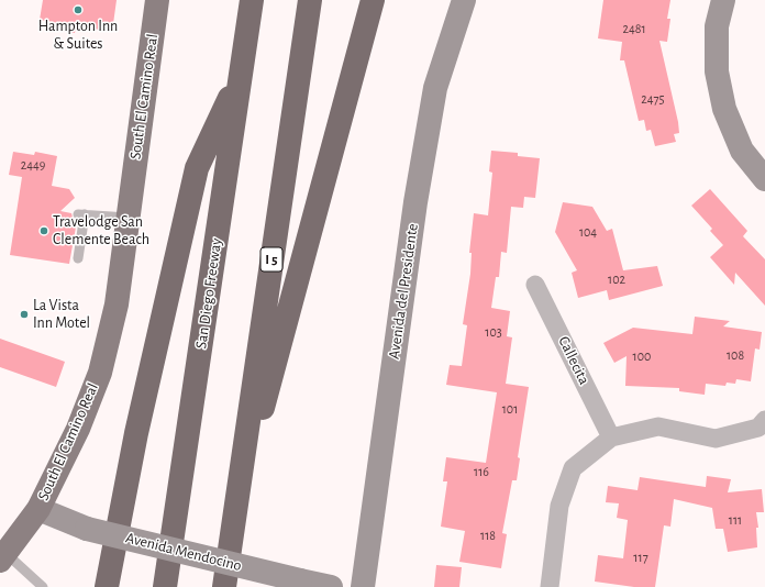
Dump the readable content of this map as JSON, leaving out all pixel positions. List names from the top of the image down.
{
  "streets": {
    "highway": ["I 5", "San Diego Freeway"],
    "main road": ["South El Camino Real", "Avenida del Presidente", "Avenida Mendocino"],
    "street": ["Callecita"]
  },
  "crossings": [
    ["South El Camino Real", "Avenida Mendocino"]
  ],
  "places": ["Hampton Inn & Suites", "Travelodge San Clemente Beach", "La Vista Inn Motel"],
  "house_numbers": [
    "2481",
    "2475",
    "2449",
    "104",
    "102",
    "103",
    "108",
    "100",
    "101",
    "116",
    "111",
    "118",
    "117"
  ]
}
